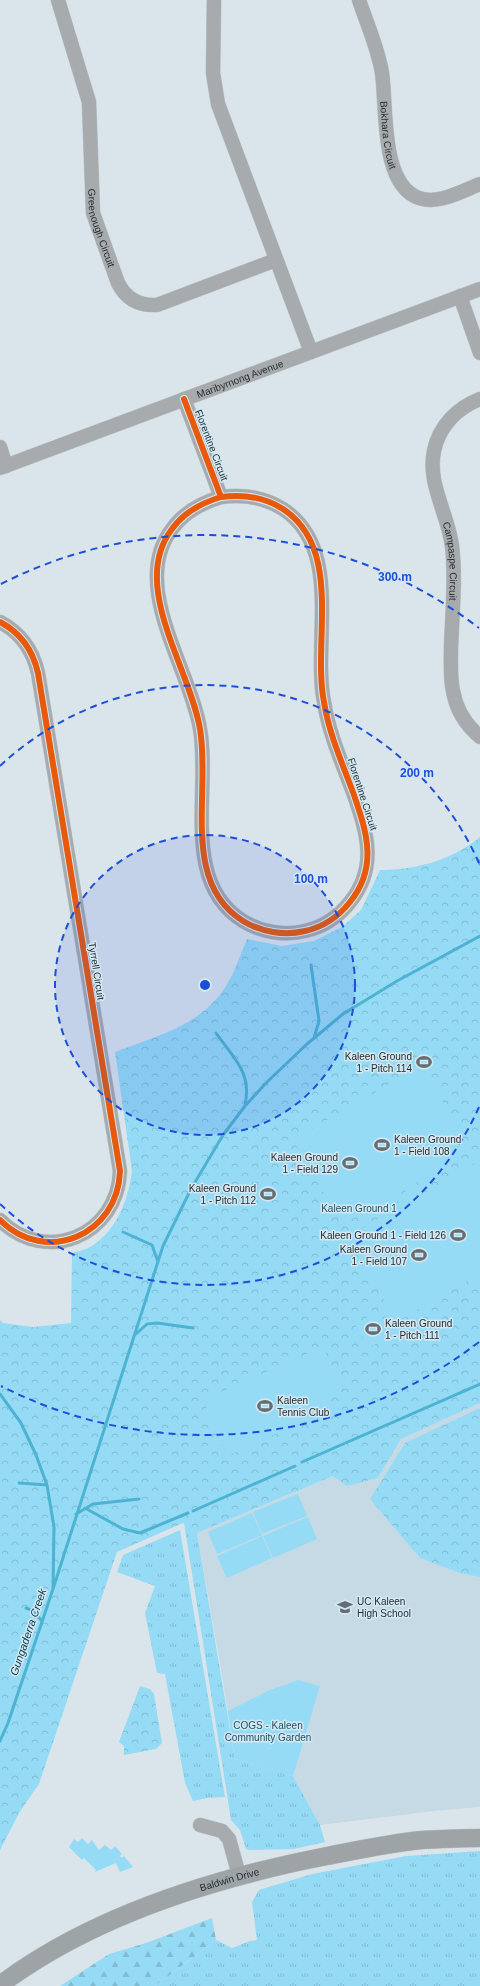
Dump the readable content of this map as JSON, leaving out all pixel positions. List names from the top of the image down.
{
  "streets": {
    "main road": ["Baldwin Drive"],
    "street": [
      "Bokhara Circuit",
      "Greenough Circuit",
      "Maribyrnong Avenue",
      "Florentine Circuit",
      "Campaspe Circuit",
      "Tyrrell Circuit"
    ]
  },
  "crossings": [
    ["Maribyrnong Avenue", "Florentine Circuit"]
  ],
  "water": ["Gungaderra Creek"],
  "parks": ["Kaleen Ground 1", "COGS - Kaleen Community Garden"],
  "places": {
    "sports": [
      "Kaleen Ground 1 - Pitch 114",
      "Kaleen Ground 1 - Field 108",
      "Kaleen Ground 1 - Field 129",
      "Kaleen Ground 1 - Pitch 112",
      "Kaleen Ground 1 - Field 126",
      "Kaleen Ground 1 - Field 107",
      "Kaleen Ground 1 - Pitch 111",
      "Kaleen Tennis Club"
    ],
    "school or university": ["UC Kaleen High School"]
  },
  "rings": ["300 m", "200 m", "100 m"]
}
